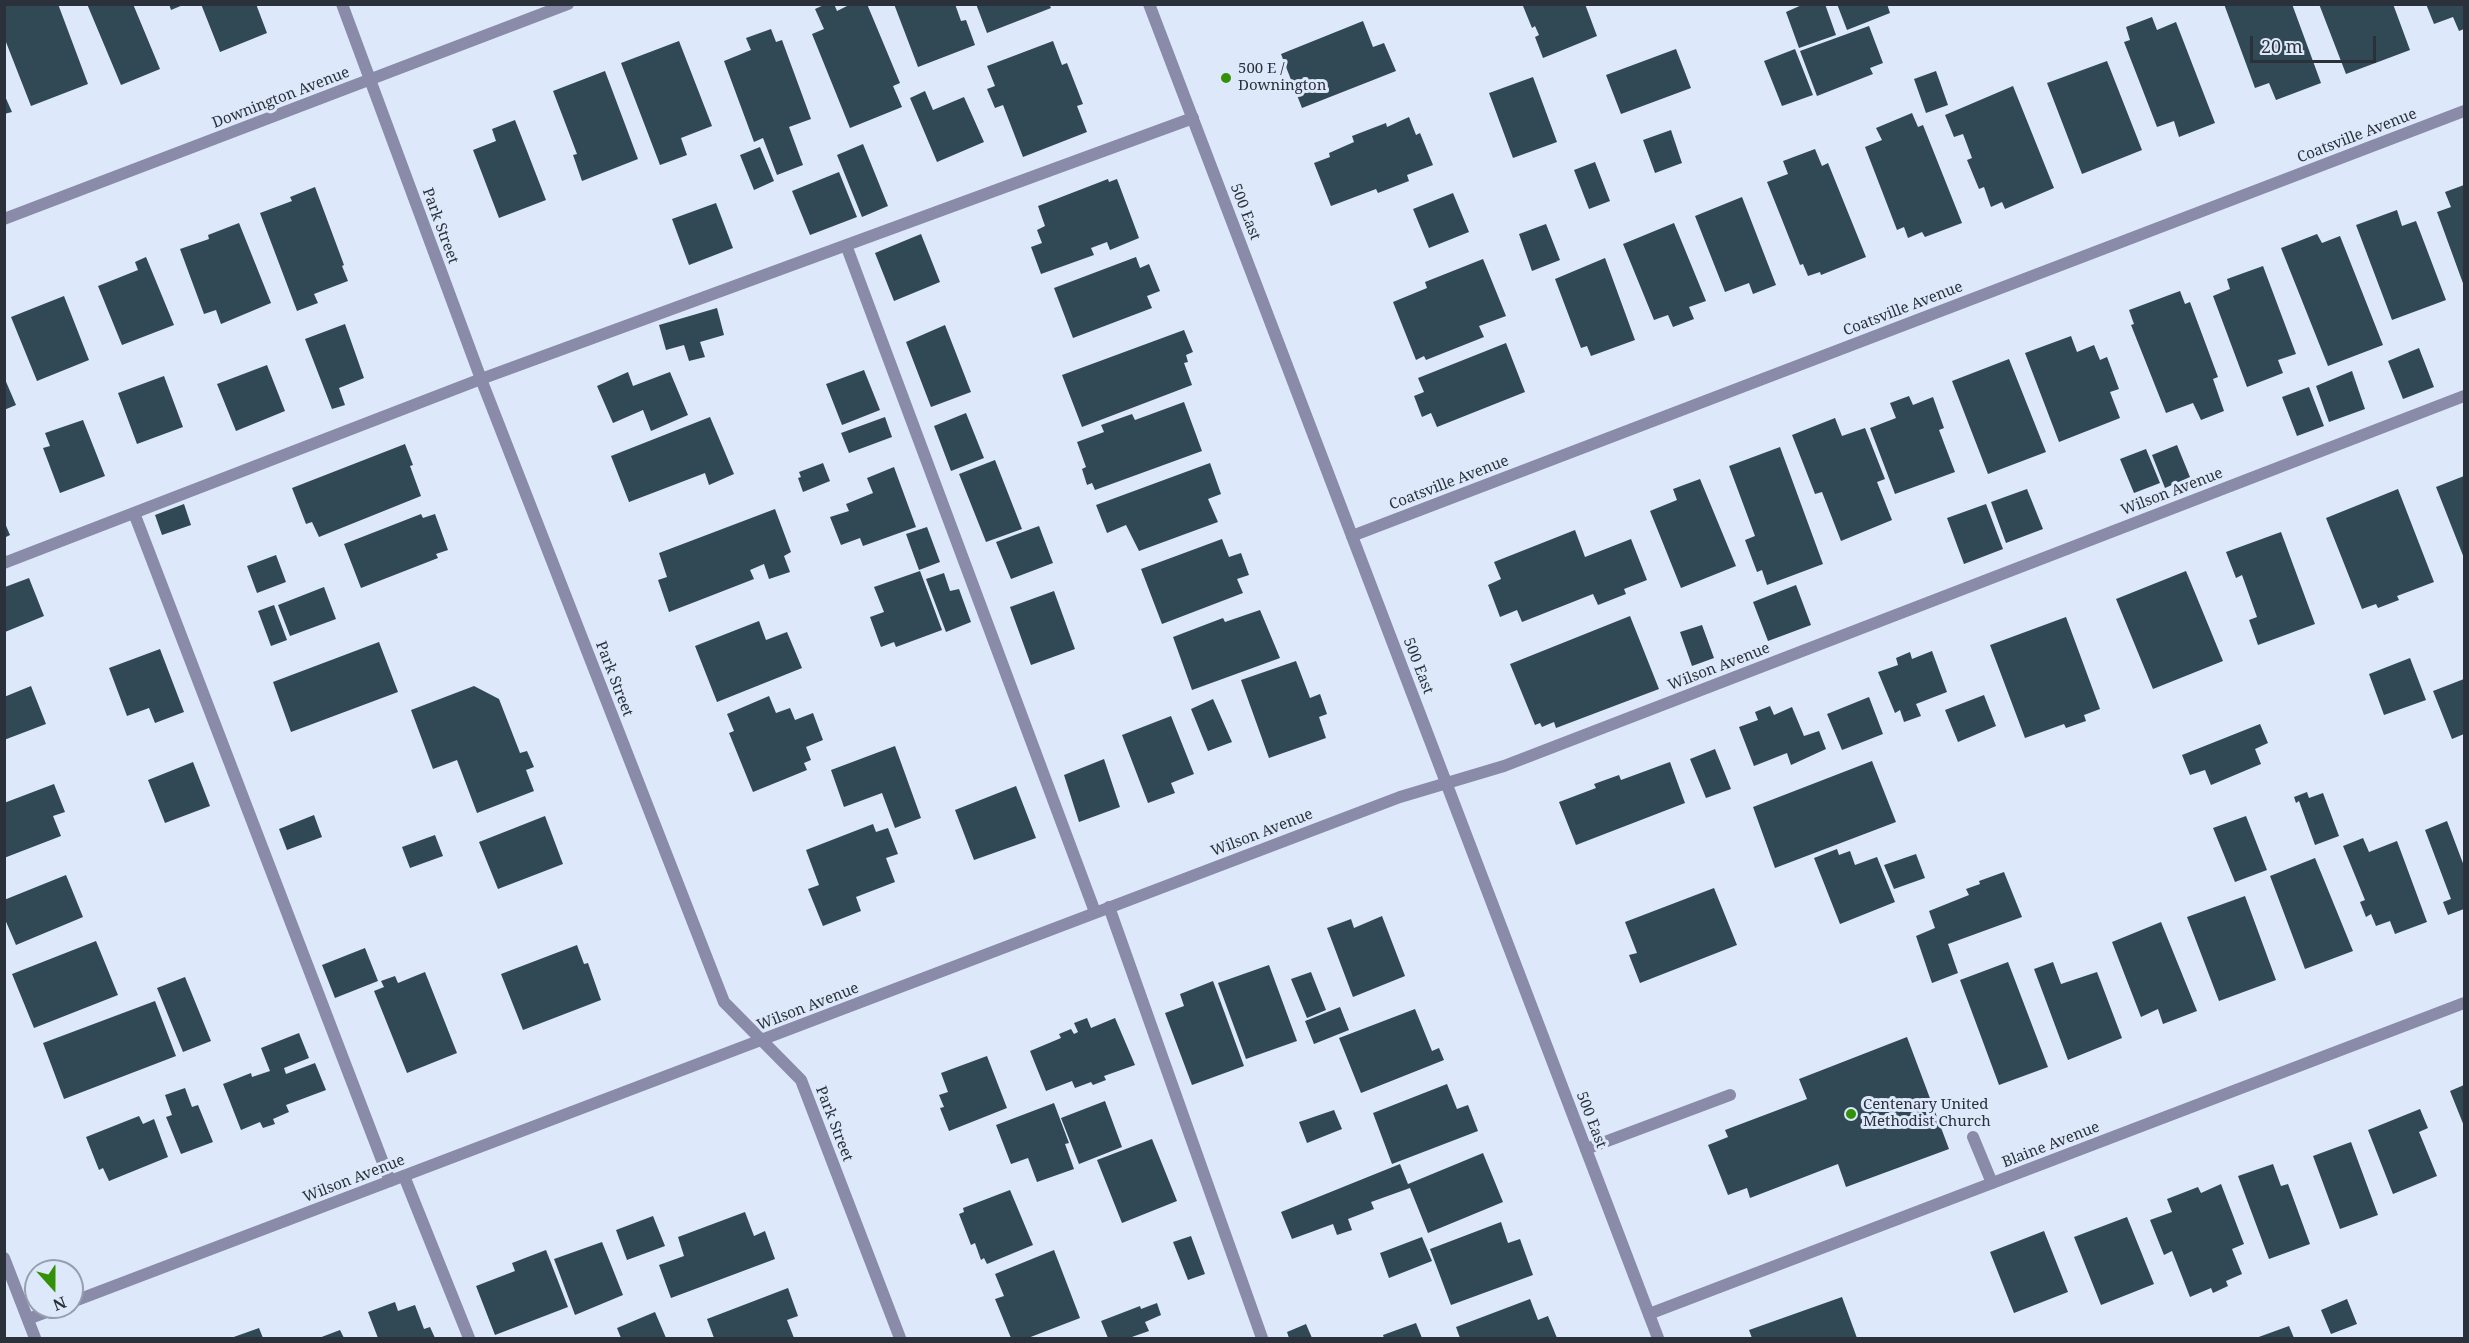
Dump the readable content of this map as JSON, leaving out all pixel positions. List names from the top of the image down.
{
  "streets": {
    "street": [
      "Downington Avenue",
      "Coatsville Avenue",
      "500 East",
      "Park Street",
      "Wilson Avenue",
      "Blaine Avenue"
    ]
  },
  "crossings": [
    ["Downington Avenue", "Park Street"],
    ["Coatsville Avenue", "500 East"],
    ["500 East", "Wilson Avenue"],
    ["500 East", "Blaine Avenue"],
    ["Park Street", "Wilson Avenue"]
  ],
  "places": ["500 E / Downington", "Centenary United Methodist Church"],
  "scale_bar": "20 m",
  "north": "bottom"
}
